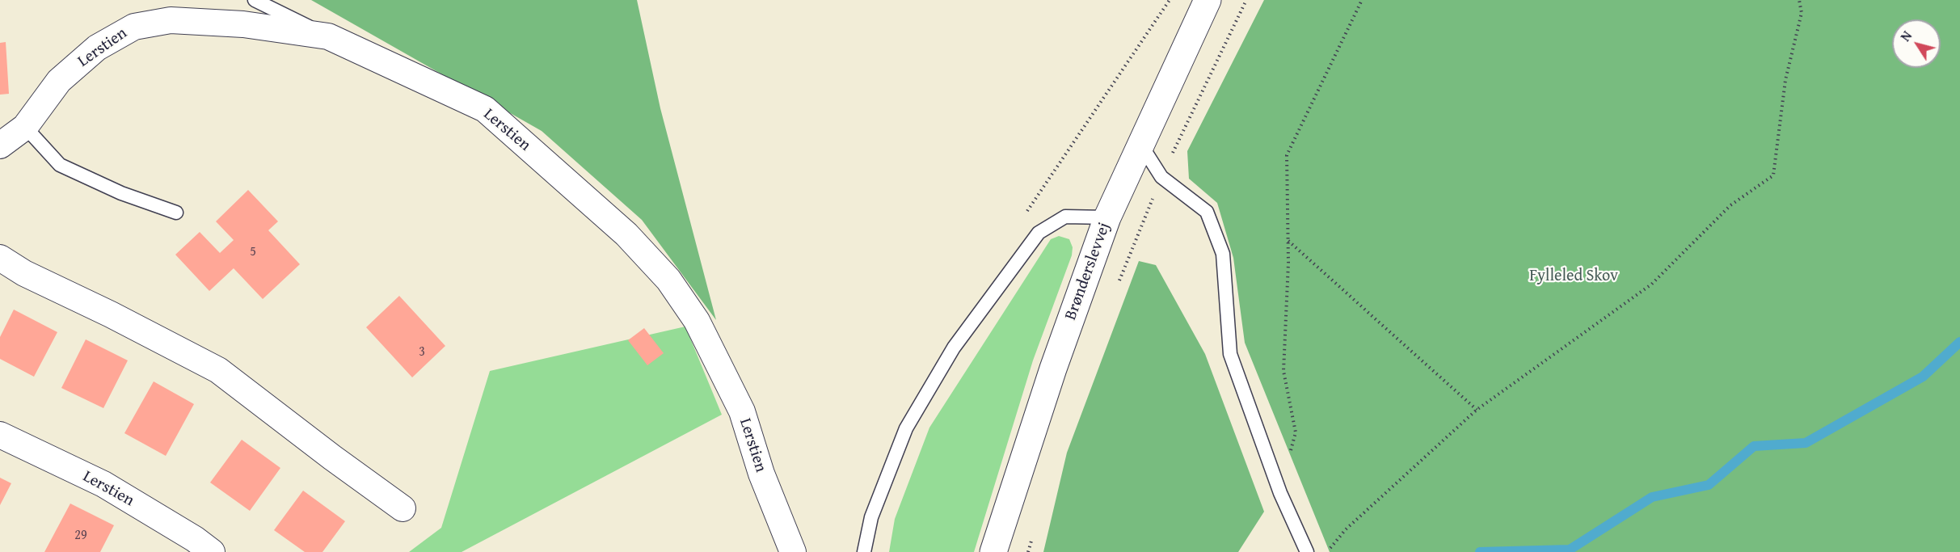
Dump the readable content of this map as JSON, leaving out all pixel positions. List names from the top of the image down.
{
  "streets": {
    "main road": ["Brønderslevvej"],
    "street": ["Lerstien"]
  },
  "parks": ["Fylleled Skov"],
  "house_numbers": ["5", "3", "29"],
  "north": "top left"
}
